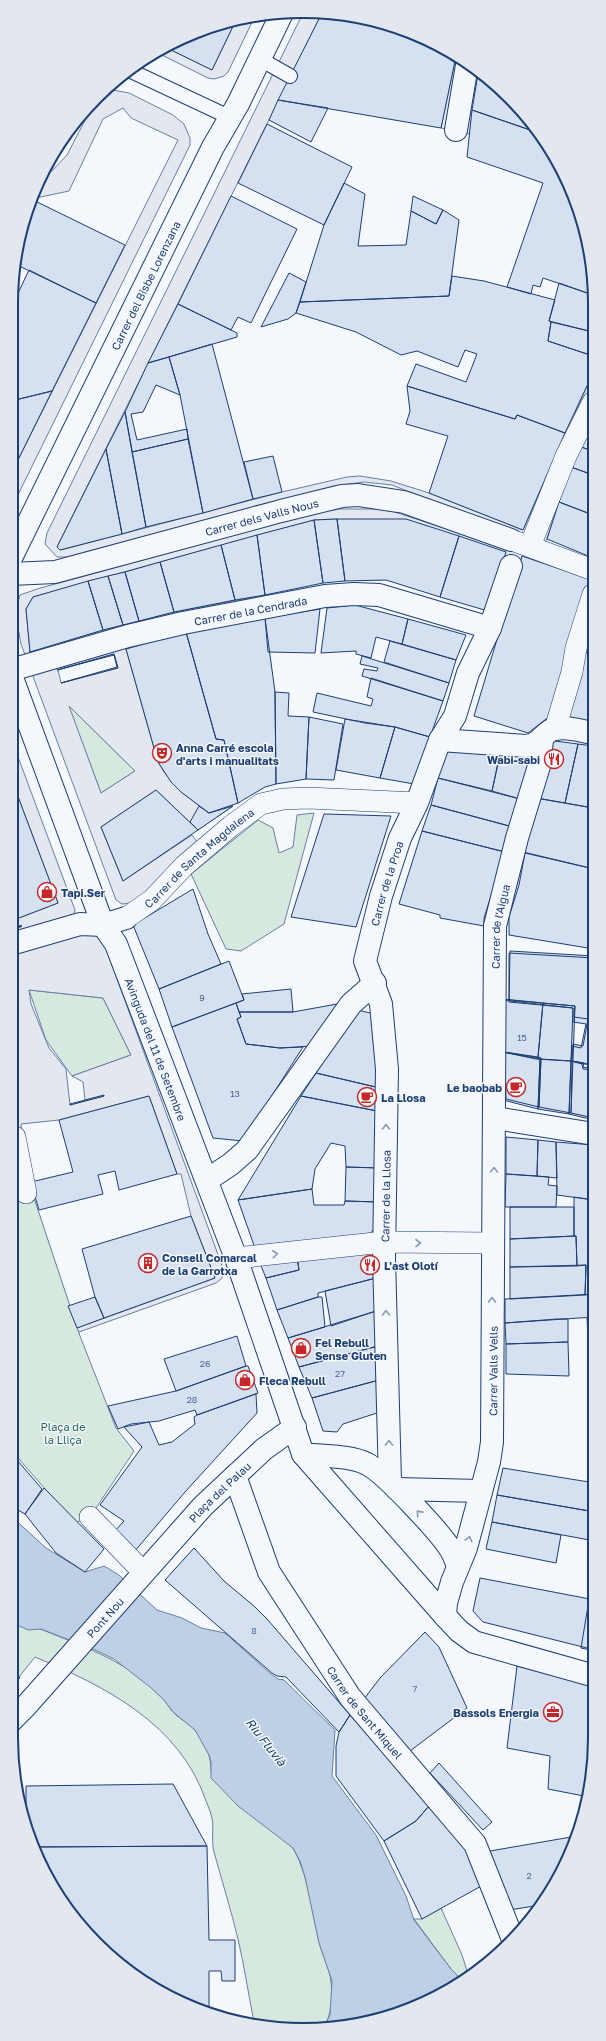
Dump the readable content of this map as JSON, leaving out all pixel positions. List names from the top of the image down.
{
  "streets": {
    "street": [
      "Carrer del Bisbe Lorenzana",
      "Carrer dels Valls Nous",
      "Carrer de la Cendrada",
      "Carrer de Santa Magdalena",
      "Carrer de la Proa",
      "Carrer de l'Aigua",
      "Avinguda del 11 de Setembre",
      "Carrer de la Llosa",
      "Carrer Valls Vells",
      "Plaça del Palau",
      "Pont Nou",
      "Carrer de Sant Miquel"
    ]
  },
  "crossings": [
    ["Carrer dels Valls Nous", "Carrer de la Proa"],
    ["Carrer de la Cendrada", "Carrer de la Proa"],
    ["Carrer de Santa Magdalena", "Carrer de la Proa"],
    ["Carrer de la Proa", "Carrer de la Llosa"],
    ["Carrer de l'Aigua", "Carrer Valls Vells"],
    ["Avinguda del 11 de Setembre", "Plaça del Palau"],
    ["Plaça del Palau", "Pont Nou"],
    ["Plaça del Palau", "Carrer de Sant Miquel"]
  ],
  "one_way": ["Carrer de la Llosa", "Carrer Valls Vells"],
  "water": ["Riu Fluvià"],
  "parks": ["Plaça de la Lliça"],
  "places": {
    "theatre": ["Anna Carré escola d'arts i manualitats"],
    "restaurant": ["Wabi-sabi", "L'ast Olotí"],
    "shop": ["Tapi.Ser", "Fel Rebull Sense Gluten", "Fleca Rebull"],
    "cafe": ["Le baobab", "La Llosa"],
    "building": ["Consell Comarcal de la Garrotxa"],
    "office": ["Bassols Energia"]
  },
  "house_numbers": [
    "9",
    "15",
    "13",
    "26",
    "27",
    "28",
    "8",
    "7",
    "2"
  ]
}
